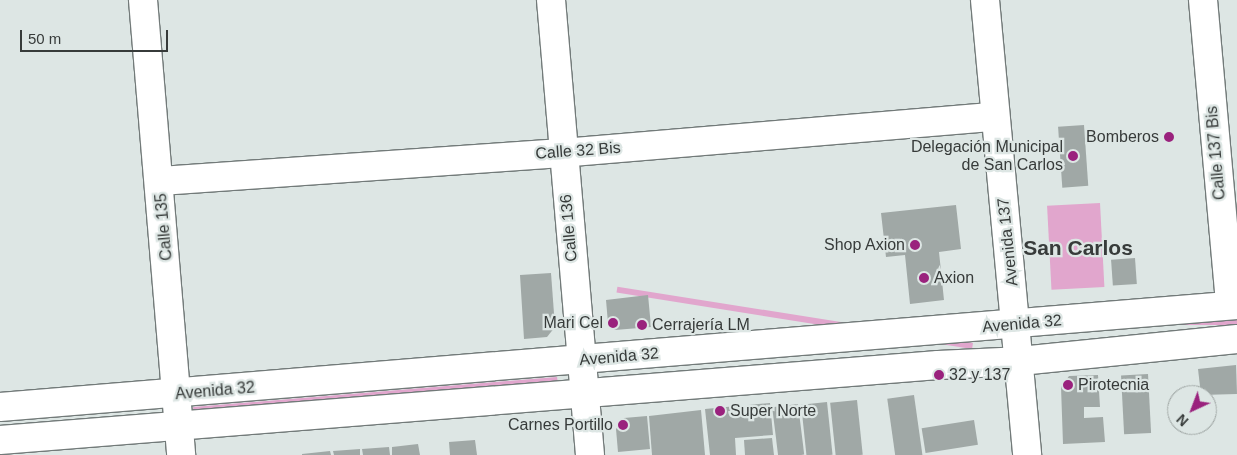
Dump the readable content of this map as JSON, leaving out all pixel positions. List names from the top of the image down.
{
  "streets": {
    "street": [
      "Calle 32 Bis",
      "Calle 137 Bis",
      "Calle 135",
      "Calle 136",
      "Avenida 137",
      "Avenida 32"
    ]
  },
  "crossings": [
    ["Calle 32 Bis", "Calle 135"],
    ["Calle 32 Bis", "Calle 136"],
    ["Calle 32 Bis", "Avenida 137"],
    ["Calle 137 Bis", "Avenida 32"],
    ["Calle 135", "Avenida 32"],
    ["Calle 136", "Avenida 32"],
    ["Avenida 137", "Avenida 32"]
  ],
  "districts": ["San Carlos"],
  "places": [
    "Bomberos",
    "Delegación Municipal de San Carlos",
    "Shop Axion",
    "Axion",
    "Mari Cel",
    "Cerrajería LM",
    "32 y 137",
    "Pirotecnia",
    "Super Norte",
    "Carnes Portillo"
  ],
  "scale_bar": "50 m",
  "north": "bottom left"
}
